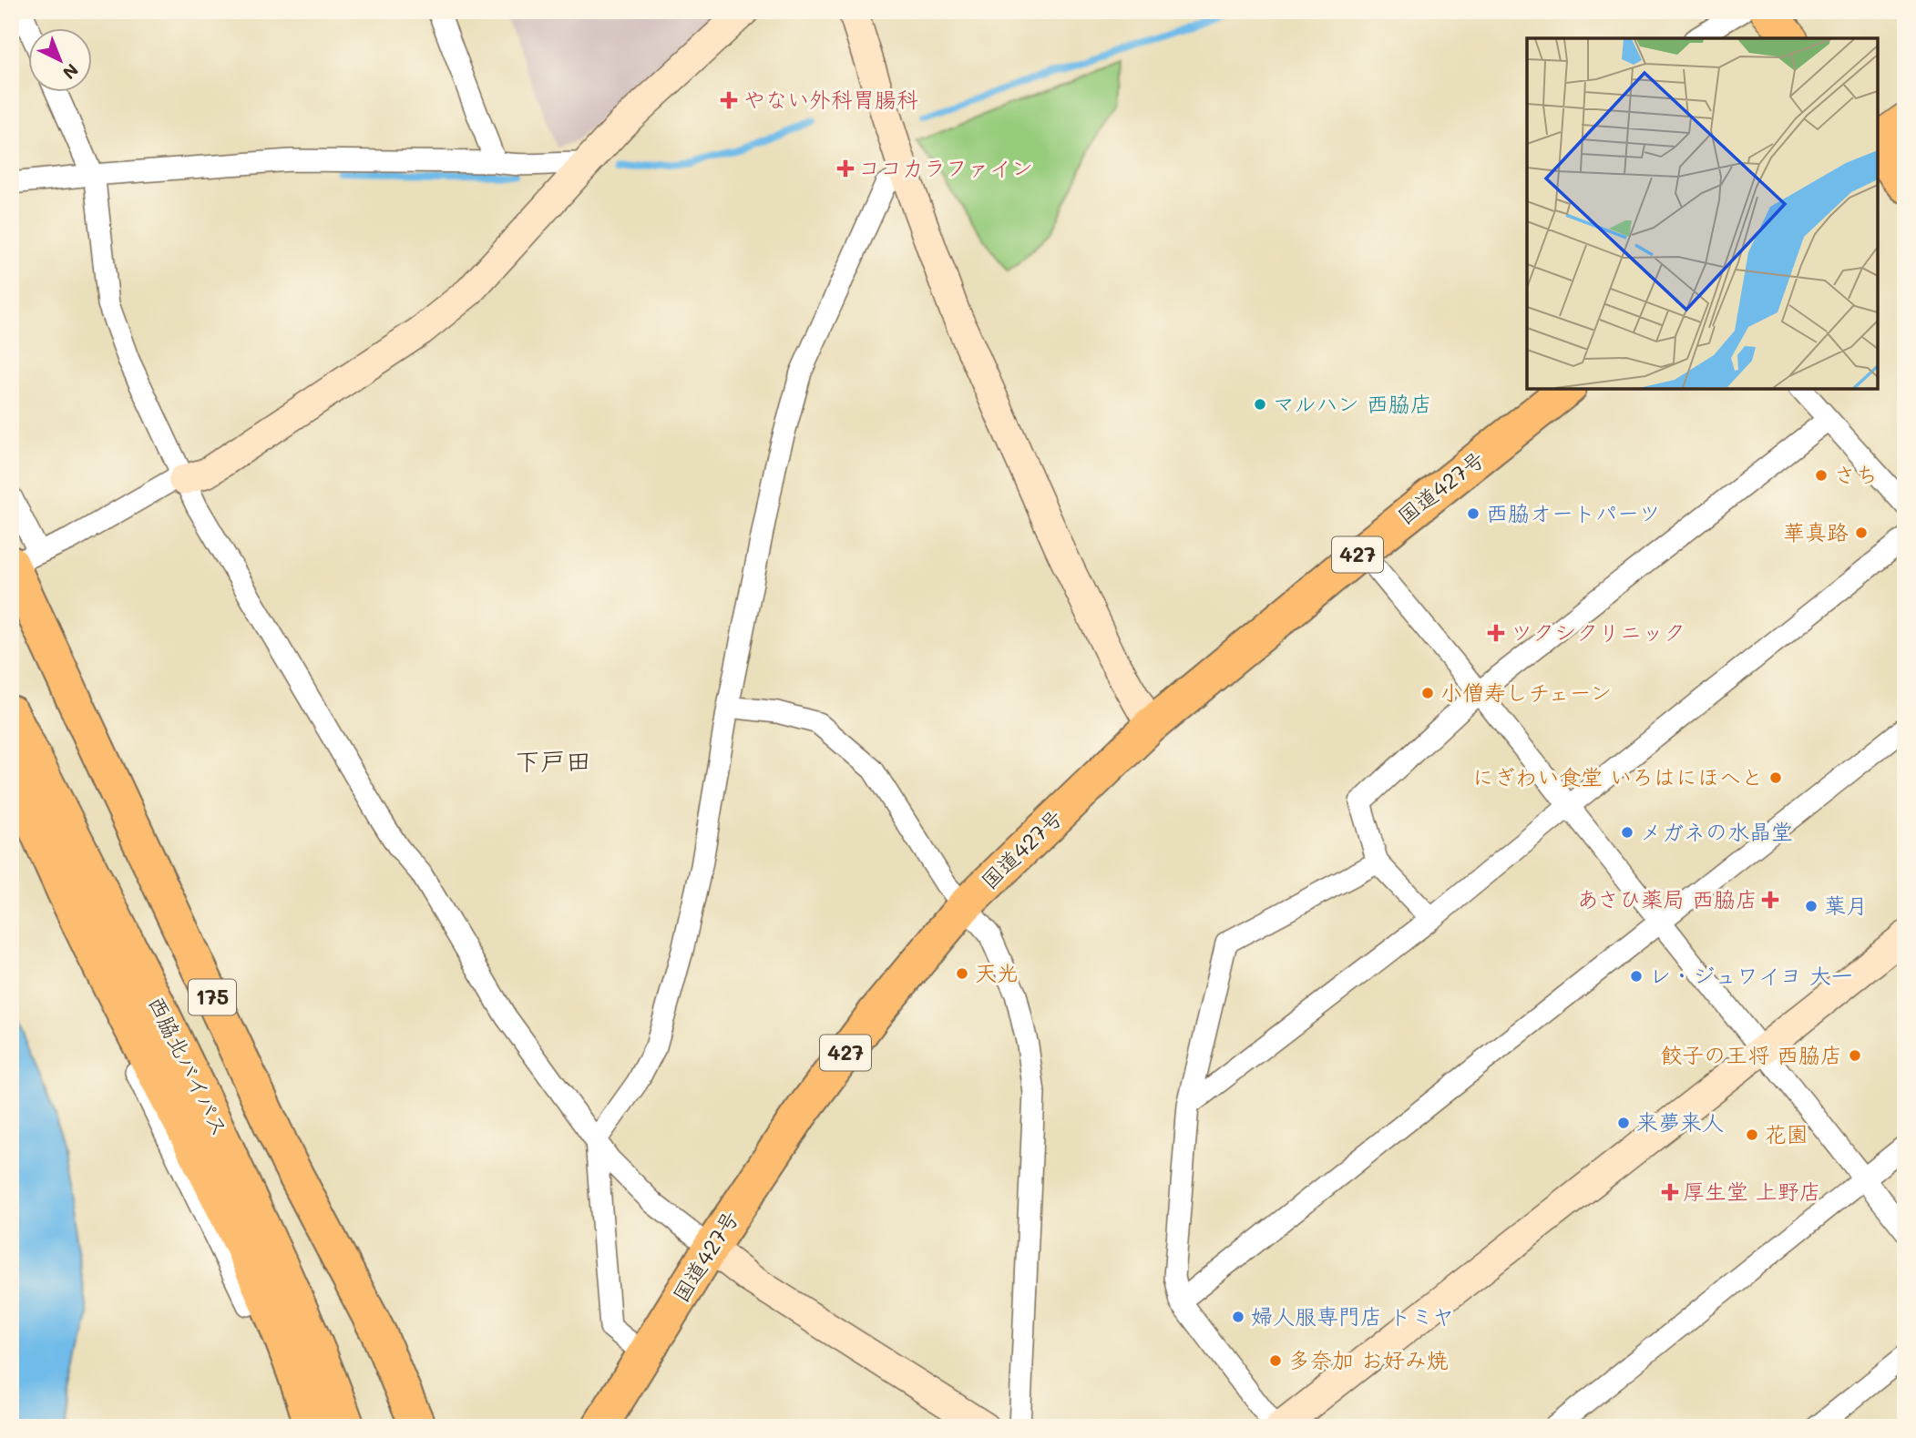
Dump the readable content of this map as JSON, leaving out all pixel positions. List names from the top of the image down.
{
  "streets": {
    "highway": [
      "国道427号",
      "427",
      "175",
      "西脇北バイパス"
    ]
  },
  "districts": ["下戸田"],
  "places": {
    "health": [
      "やない外科胃腸科",
      "ココカラファイン",
      "ツクシクリニック",
      "あさひ薬局 西脇店",
      "厚生堂 上野店"
    ],
    "other": [
      "マルハン 西脇店",
      "さち",
      "西脇オートパーツ",
      "華真路",
      "小僧寿しチェーン",
      "にぎわい食堂 いろはにほへと",
      "メガネの水晶堂",
      "葉月",
      "天光",
      "レ・ジュワイヨ 大一",
      "餃子の王将 西脇店",
      "来夢来人",
      "花園",
      "婦人服専門店 トミヤ",
      "多奈加 お好み焼"
    ]
  },
  "north": "bottom right"
}
